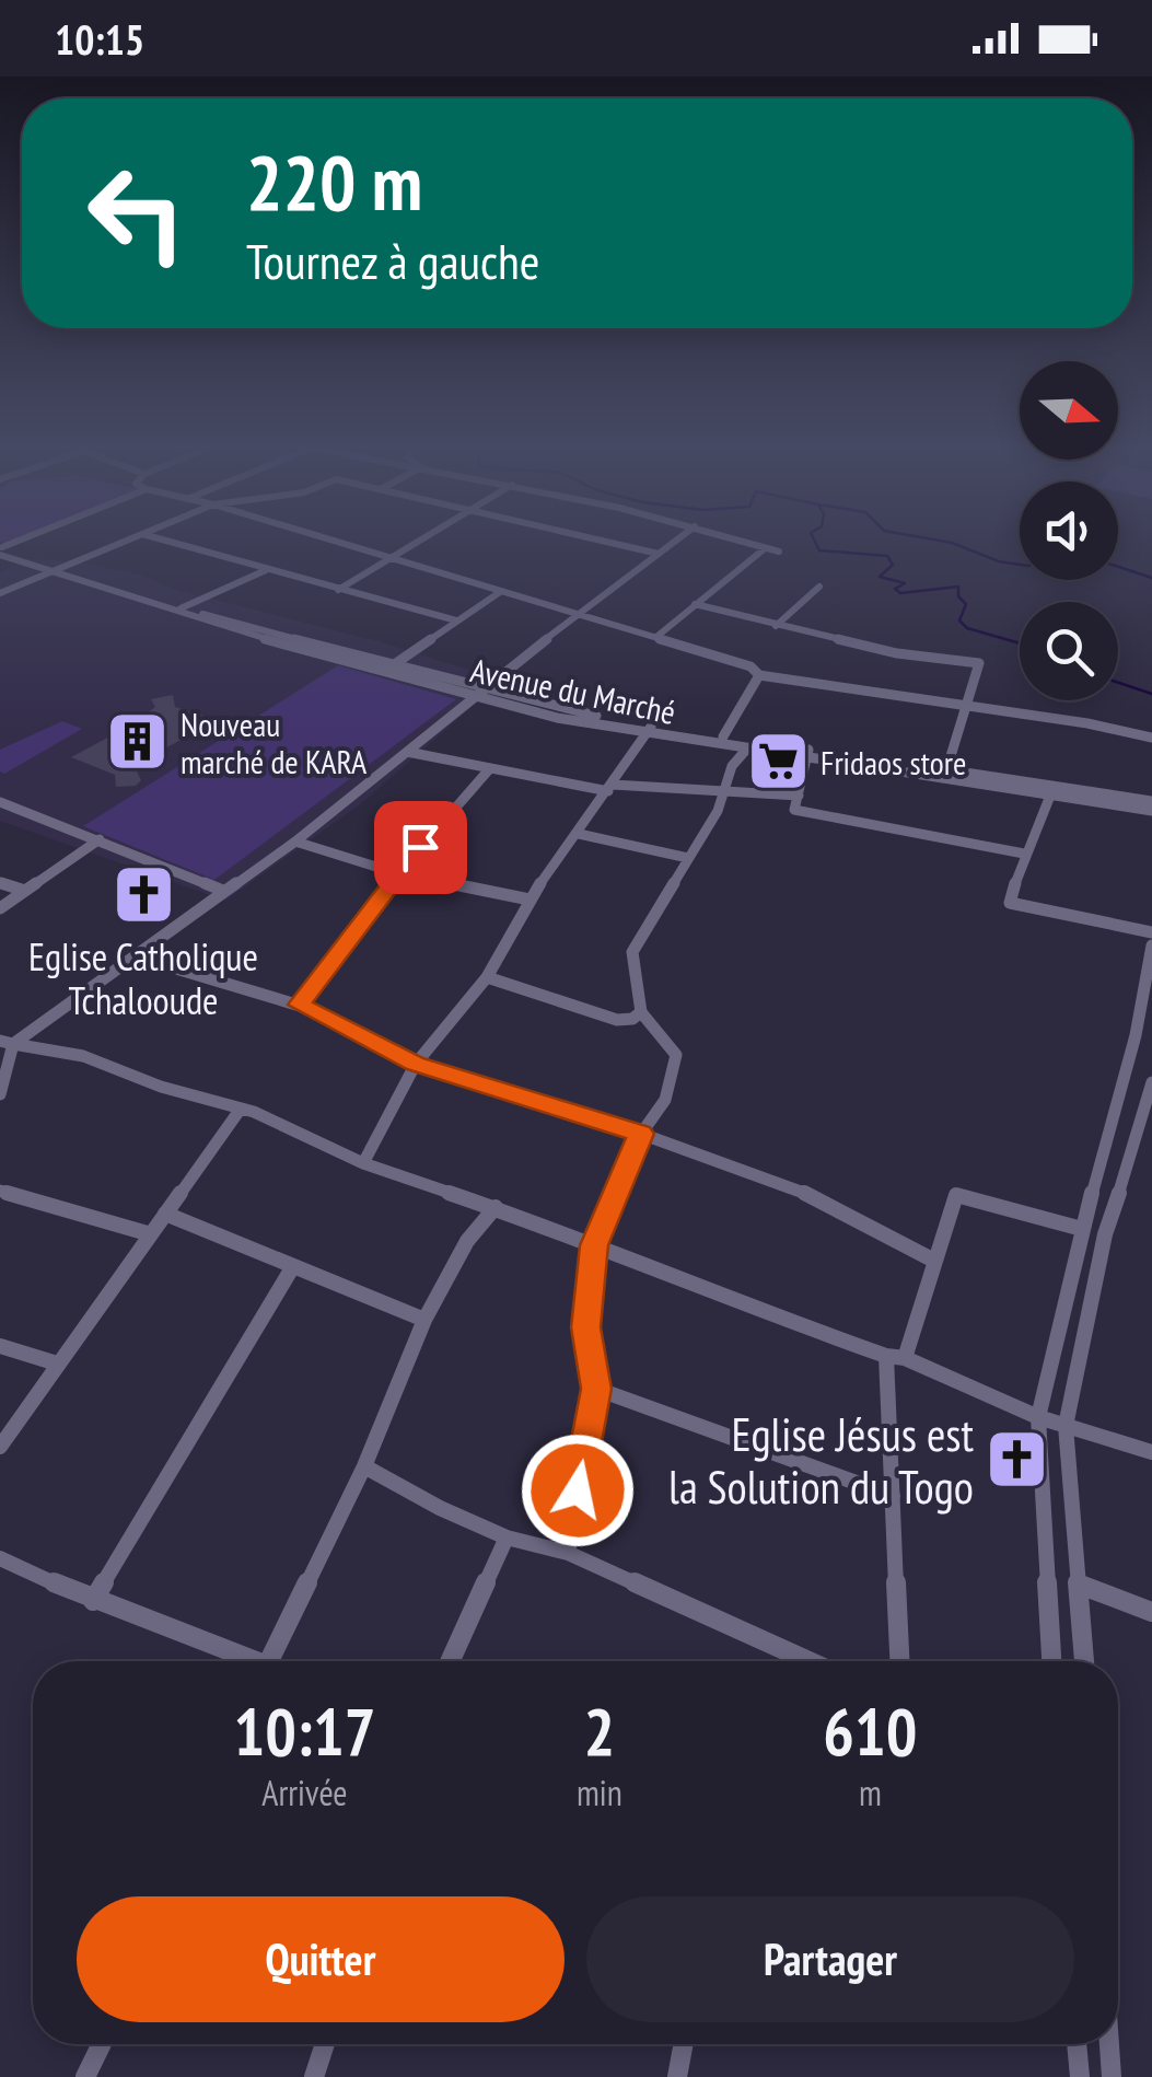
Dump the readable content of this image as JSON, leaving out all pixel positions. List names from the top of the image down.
{
  "streets": {
    "street": ["Avenue du Marché"]
  },
  "places": {
    "building": ["Nouveau marché de KARA"],
    "supermarket": ["Fridaos store"],
    "church": ["Eglise Catholique Tchalooude", "Eglise Jésus est la Solution du Togo"]
  },
  "north": "right",
  "page": {
    "status": "10:15",
    "turn": ["220 m", "Tournez à gauche"],
    "eta": [
      "10:17",
      "Arrivée",
      "2",
      "min",
      "610",
      "m"
    ],
    "buttons": ["Quitter", "Partager"]
  }
}
